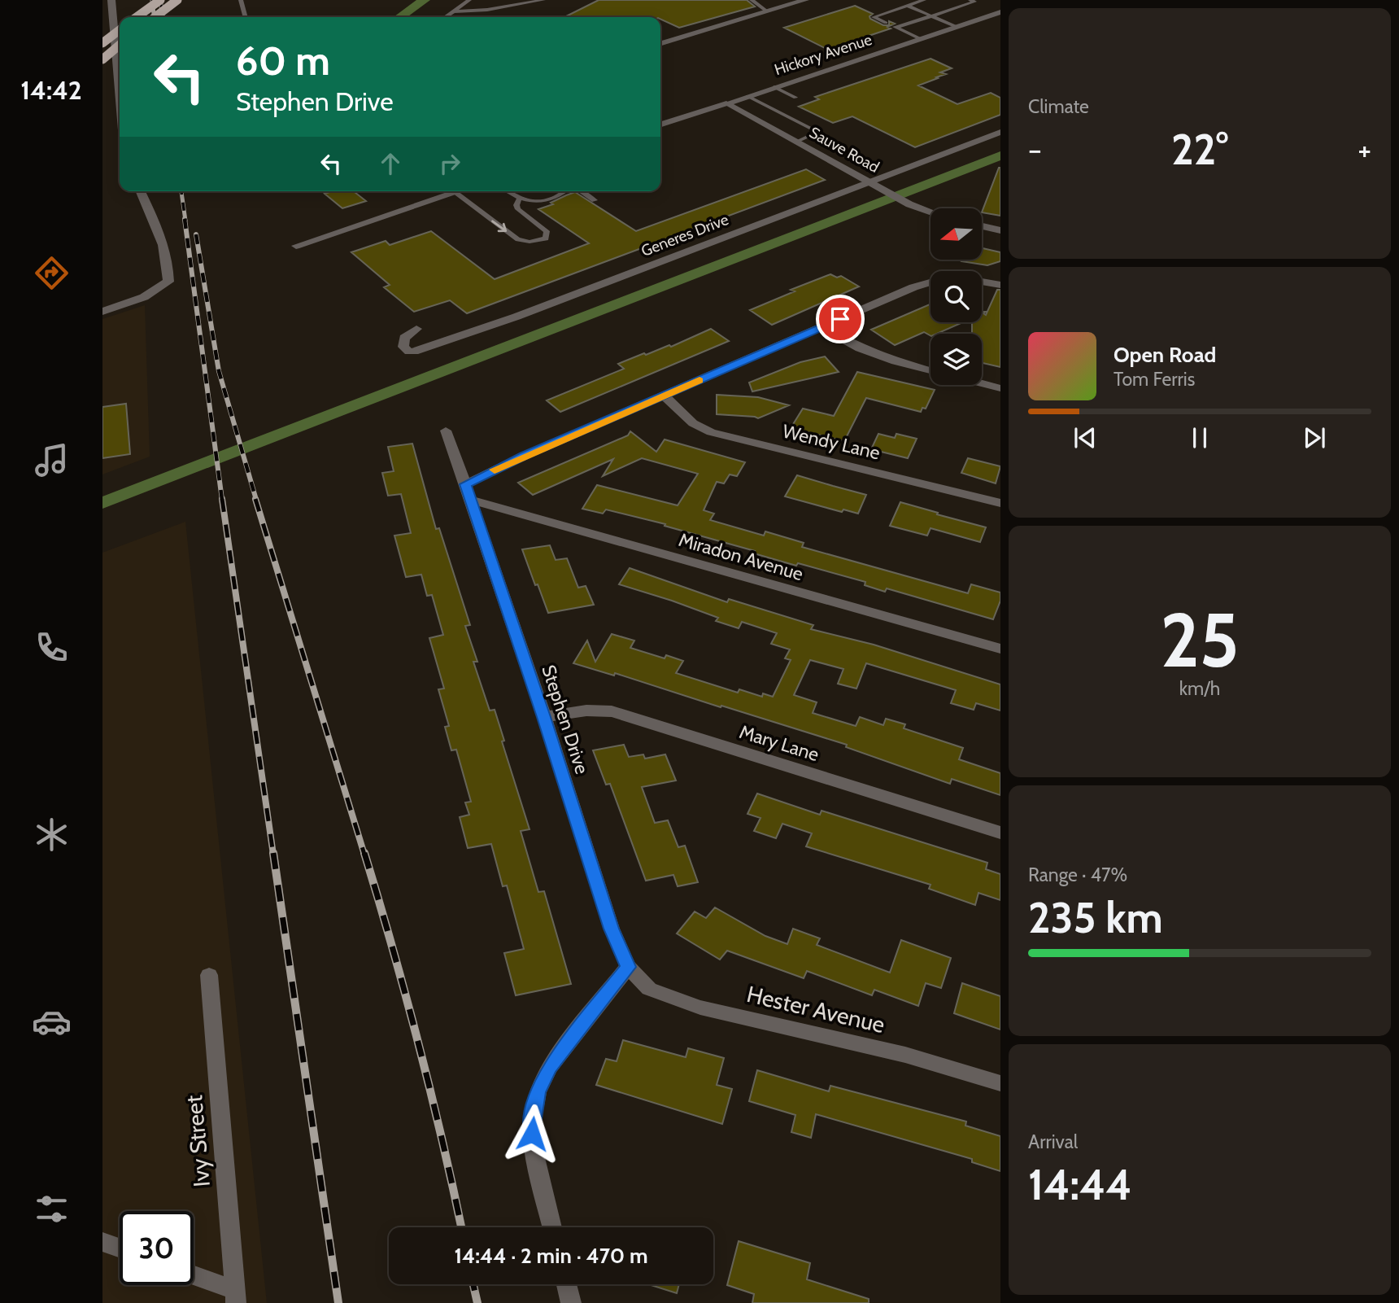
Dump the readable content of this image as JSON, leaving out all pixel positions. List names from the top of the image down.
{
  "streets": {
    "street": [
      "Hickory Avenue",
      "Sauve Road",
      "Generes Drive",
      "Wendy Lane",
      "Miradon Avenue",
      "Stephen Drive",
      "Mary Lane",
      "Hester Avenue",
      "Ivy Street"
    ]
  },
  "crossings": [
    ["Hickory Avenue", "Sauve Road"],
    ["Sauve Road", "Generes Drive"],
    ["Miradon Avenue", "Stephen Drive"],
    ["Stephen Drive", "Mary Lane"],
    ["Stephen Drive", "Hester Avenue"]
  ],
  "north": "left",
  "page": {
    "tabs": "14:42",
    "tile": [
      "Climate",
      ["25", "km/h"],
      ["Range · 47%", "235 km"],
      ["Arrival", "14:44"]
    ],
    "turn": ["60 m", "Stephen Drive"],
    "heat": ["−", "22°", "+"],
    "song": ["Open Road", "Tom Ferris"],
    "limit": "30",
    "trip": "14:44 · 2 min · 470 m"
  }
}
